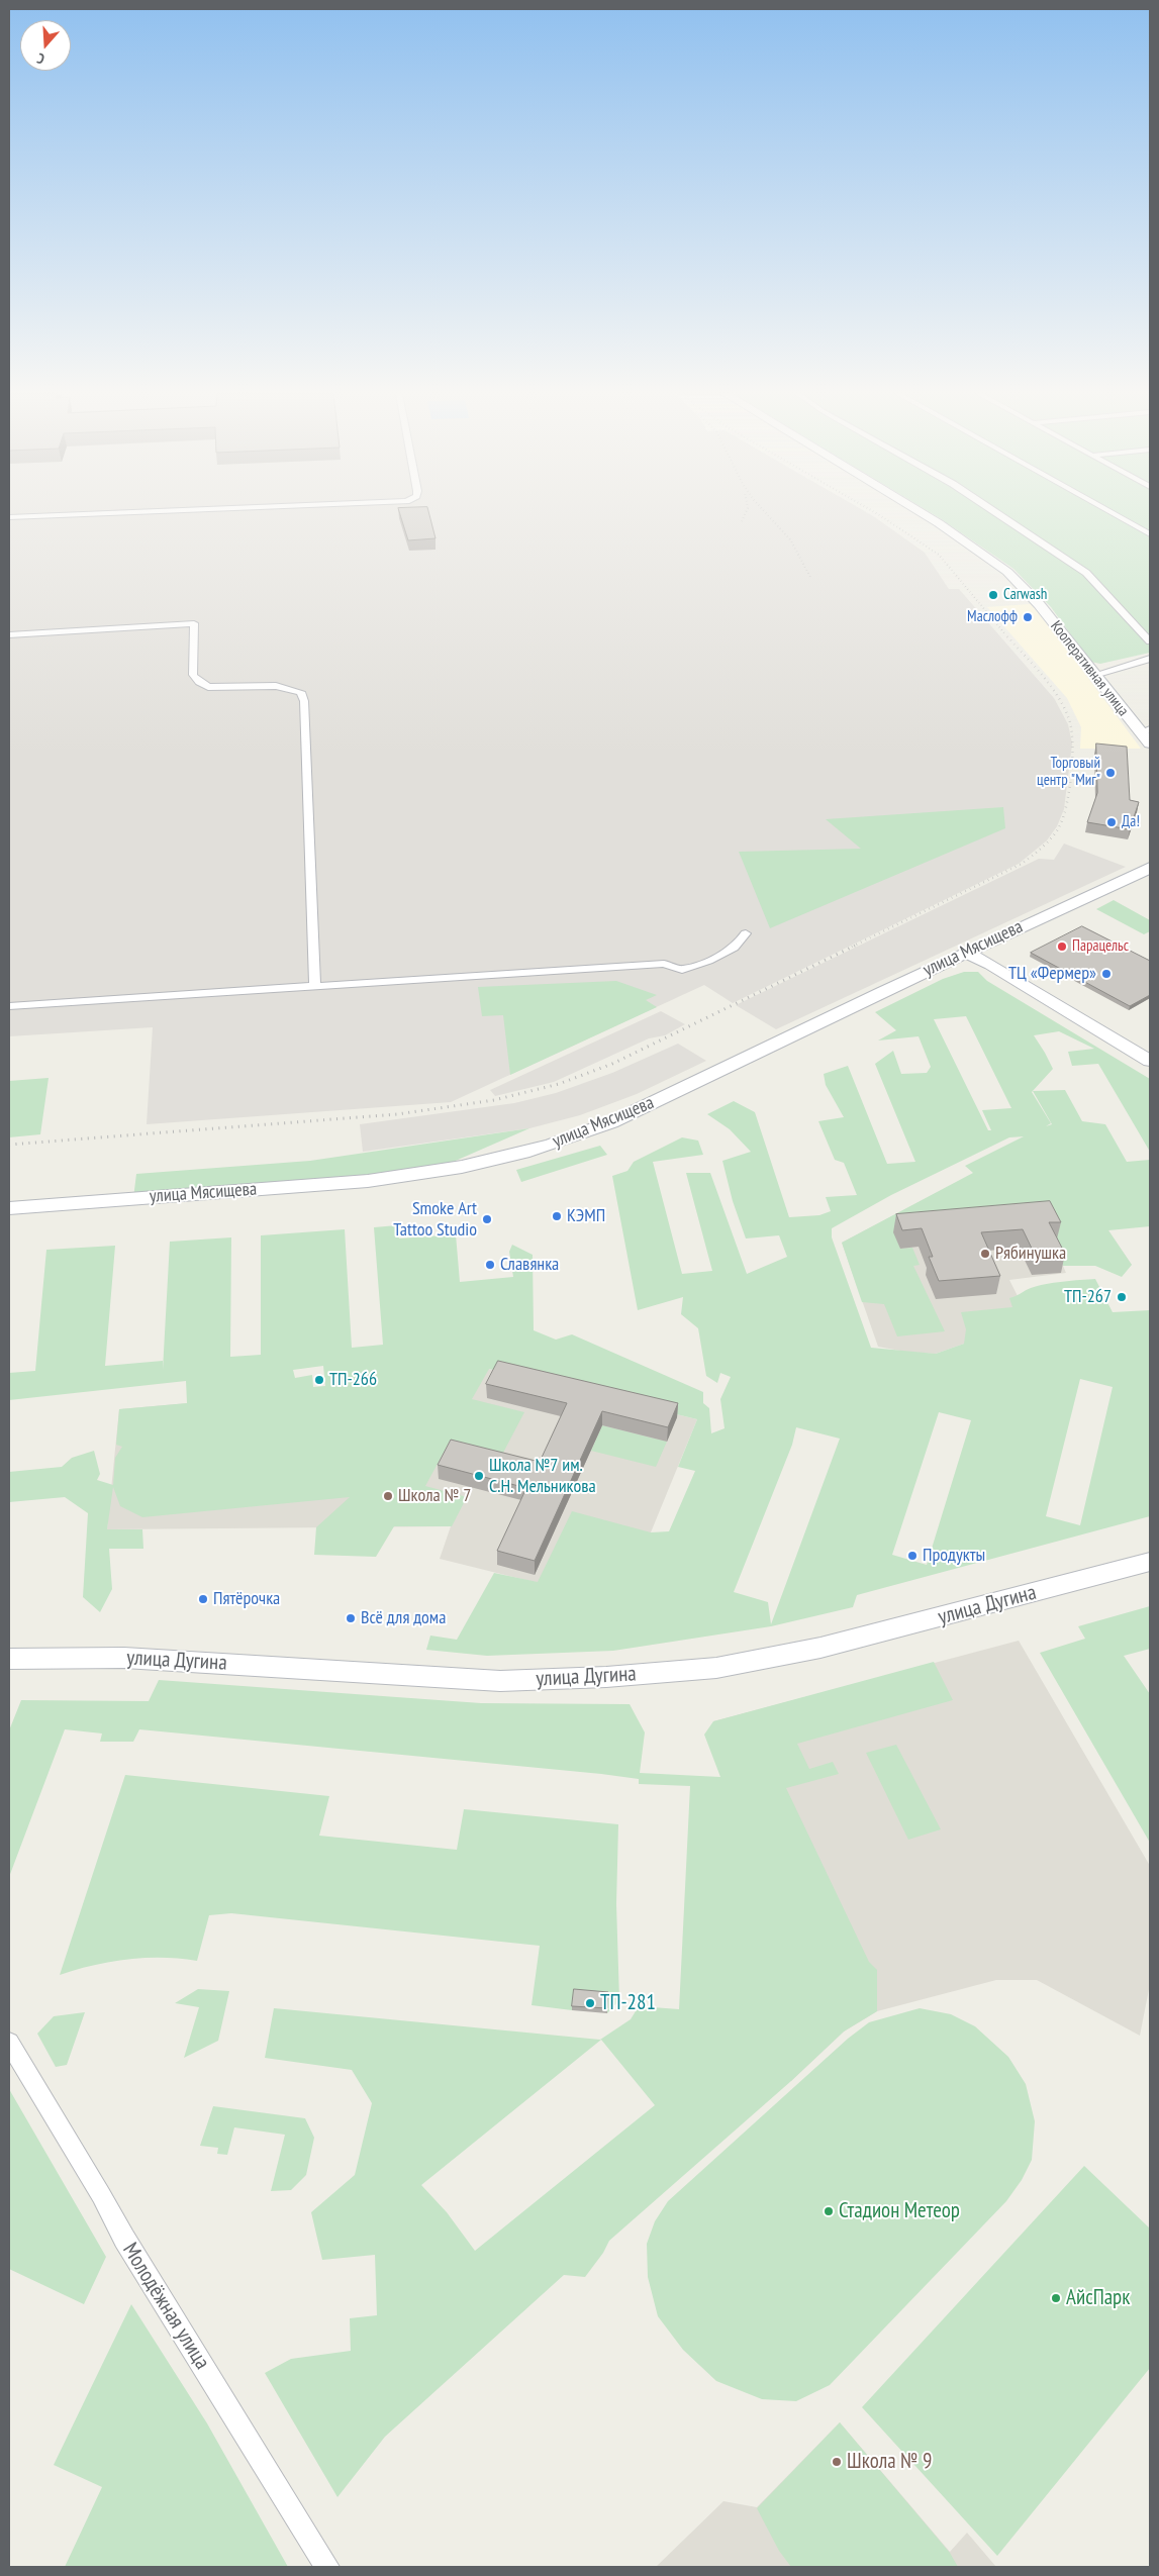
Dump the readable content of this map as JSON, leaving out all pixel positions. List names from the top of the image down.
{
  "streets": {
    "main road": ["Кооперативная улица", "улица Мясищева", "улица Дугина"],
    "street": ["Молодёжная улица"]
  },
  "places": [
    "Carwash",
    "Маслофф",
    "Торговый центр \"Миг\"",
    "Да!",
    "Парацельс",
    "ТЦ «Фермер»",
    "КЭМП",
    "Smoke Art Tattoo Studio",
    "Рябинушка",
    "Славянка",
    "ТП-267",
    "ТП-266",
    "Школа №7 им. С.Н. Мельникова",
    "Школа № 7",
    "Продукты",
    "Пятёрочка",
    "Всё для дома",
    "ТП-281",
    "Стадион Метеор",
    "АйсПарк",
    "Школа № 9"
  ],
  "north": "bottom"
}
